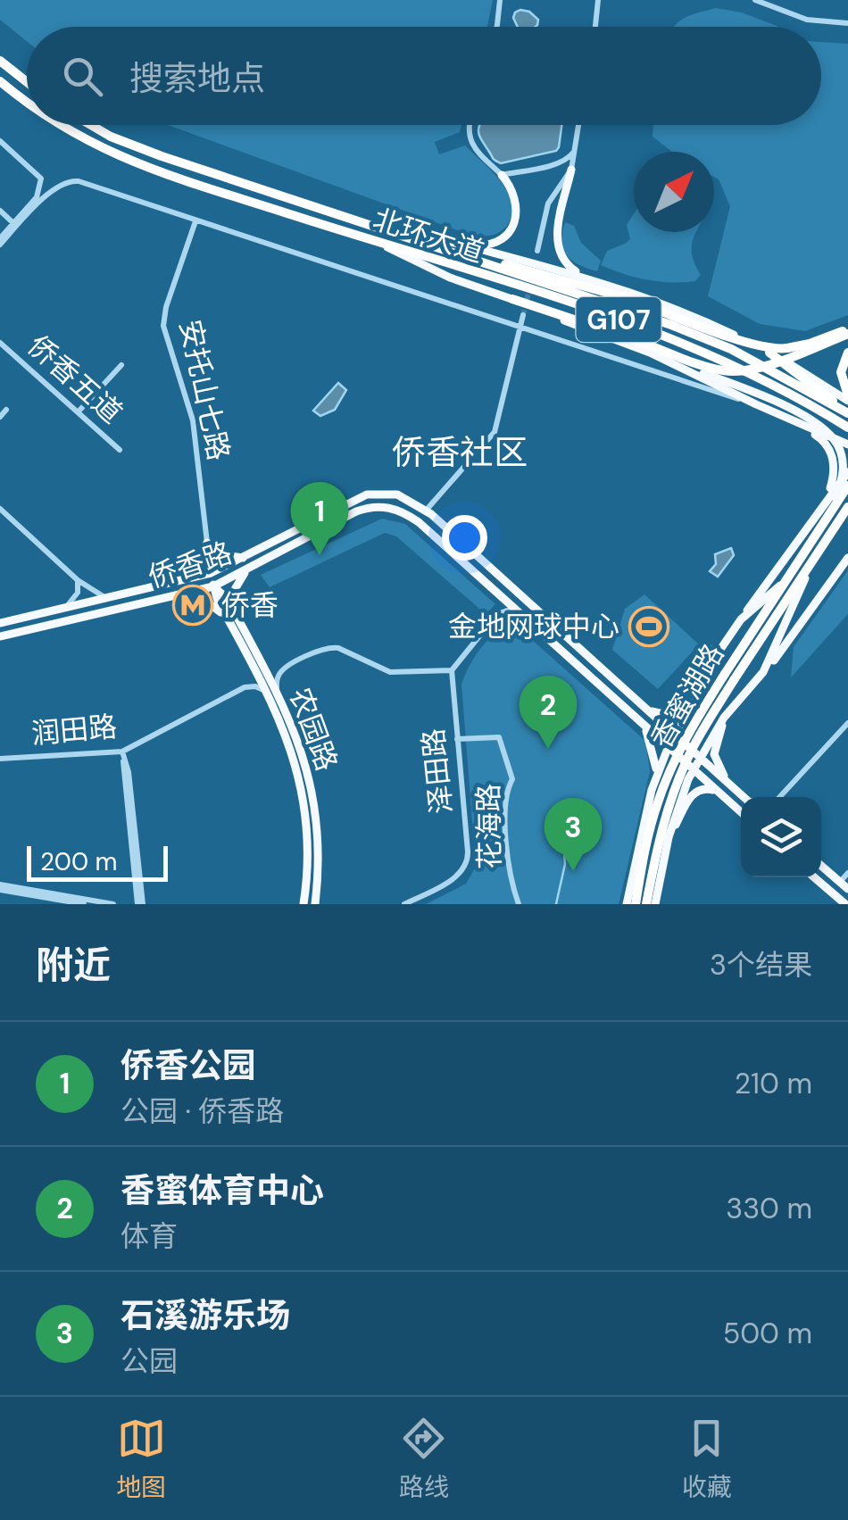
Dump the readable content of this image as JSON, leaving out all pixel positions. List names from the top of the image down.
{
  "streets": {
    "highway": ["北环大道", "G107", "香蜜湖路"],
    "main road": ["侨香路", "农园路"],
    "street": [
      "侨香五道",
      "安托山七路",
      "润田路",
      "泽田路",
      "花海路"
    ]
  },
  "crossings": [
    ["北环大道", "安托山七路"],
    ["安托山七路", "侨香路"],
    ["安托山七路", "农园路"],
    ["侨香路", "农园路"],
    ["泽田路", "花海路"]
  ],
  "districts": ["侨香社区"],
  "places": {
    "metro station": ["侨香"],
    "sports": ["金地网球中心"]
  },
  "scale_bar": "200 m",
  "north": "top right",
  "page": {
    "search": "搜索地点",
    "pins": ["1", "2", "3"],
    "scale": "200 m",
    "heading": ["附近", "3个结果"],
    "list": [
      {
        "mark": "1",
        "name": "侨香公园",
        "note": "公园 · 侨香路",
        "value": "210 m"
      },
      {
        "mark": "2",
        "name": "香蜜体育中心",
        "note": "体育",
        "value": "330 m"
      },
      {
        "mark": "3",
        "name": "石溪游乐场",
        "note": "公园",
        "value": "500 m"
      }
    ],
    "nav": ["地图", "路线", "收藏"]
  }
}
